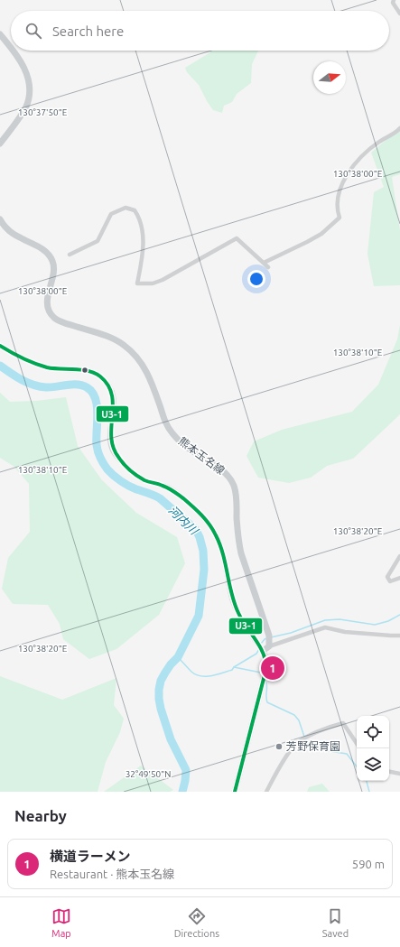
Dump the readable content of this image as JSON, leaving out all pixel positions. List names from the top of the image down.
{
  "streets": {
    "main road": ["熊本玉名線"]
  },
  "water": ["河内川"],
  "places": ["芳野保育園"],
  "lines": ["transit line U3-1"],
  "north": "right",
  "page": {
    "search": "Search here",
    "pins": "1",
    "heading": "Nearby",
    "list": [
      {
        "mark": "1",
        "name": "横道ラーメン",
        "note": "Restaurant · 熊本玉名線",
        "value": "590 m"
      }
    ],
    "nav": ["Map", "Directions", "Saved"]
  },
  "coordinates": [
    "130°37'50\"E",
    "130°38'00\"E",
    "130°38'10\"E",
    "130°38'20\"E",
    "32°49'50\"N"
  ]
}
